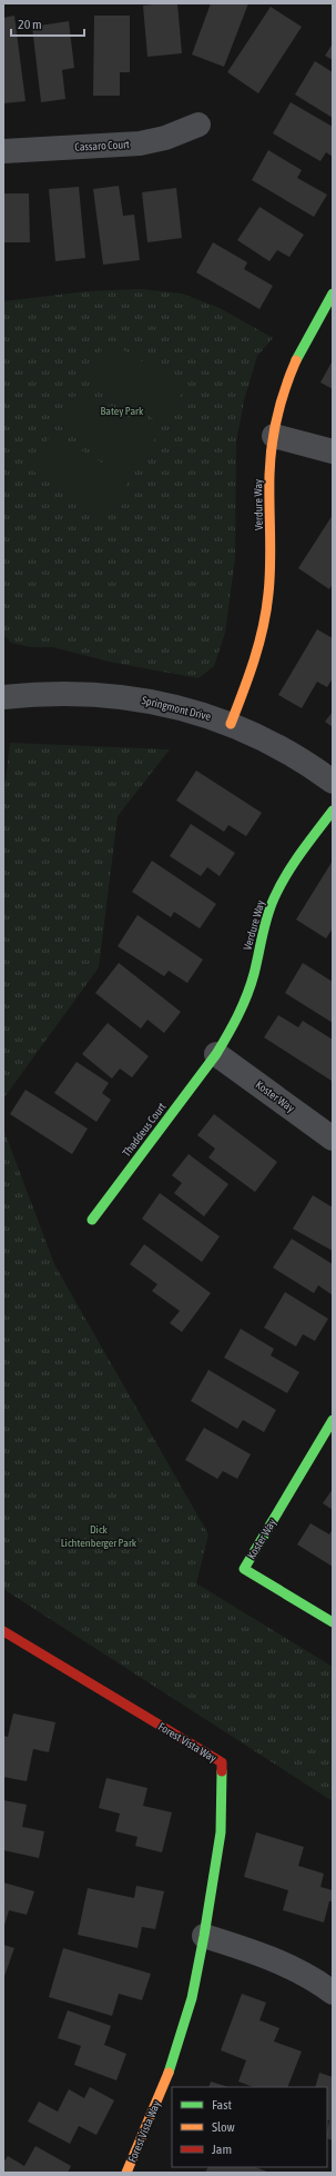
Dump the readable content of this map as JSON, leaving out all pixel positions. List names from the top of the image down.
{
  "streets": {
    "street": [
      "Cassaro Court",
      "Verdure Way",
      "Springmont Drive",
      "Koster Way",
      "Thaddeus Court",
      "Forest Vista Way"
    ]
  },
  "crossings": [
    ["Verdure Way", "Springmont Drive"],
    ["Verdure Way", "Koster Way"],
    ["Verdure Way", "Thaddeus Court"],
    ["Koster Way", "Thaddeus Court"]
  ],
  "parks": ["Batey Park", "Dick Lichtenberger Park"],
  "legend": ["Fast", "Slow", "Jam"],
  "scale_bar": "20 m"
}
